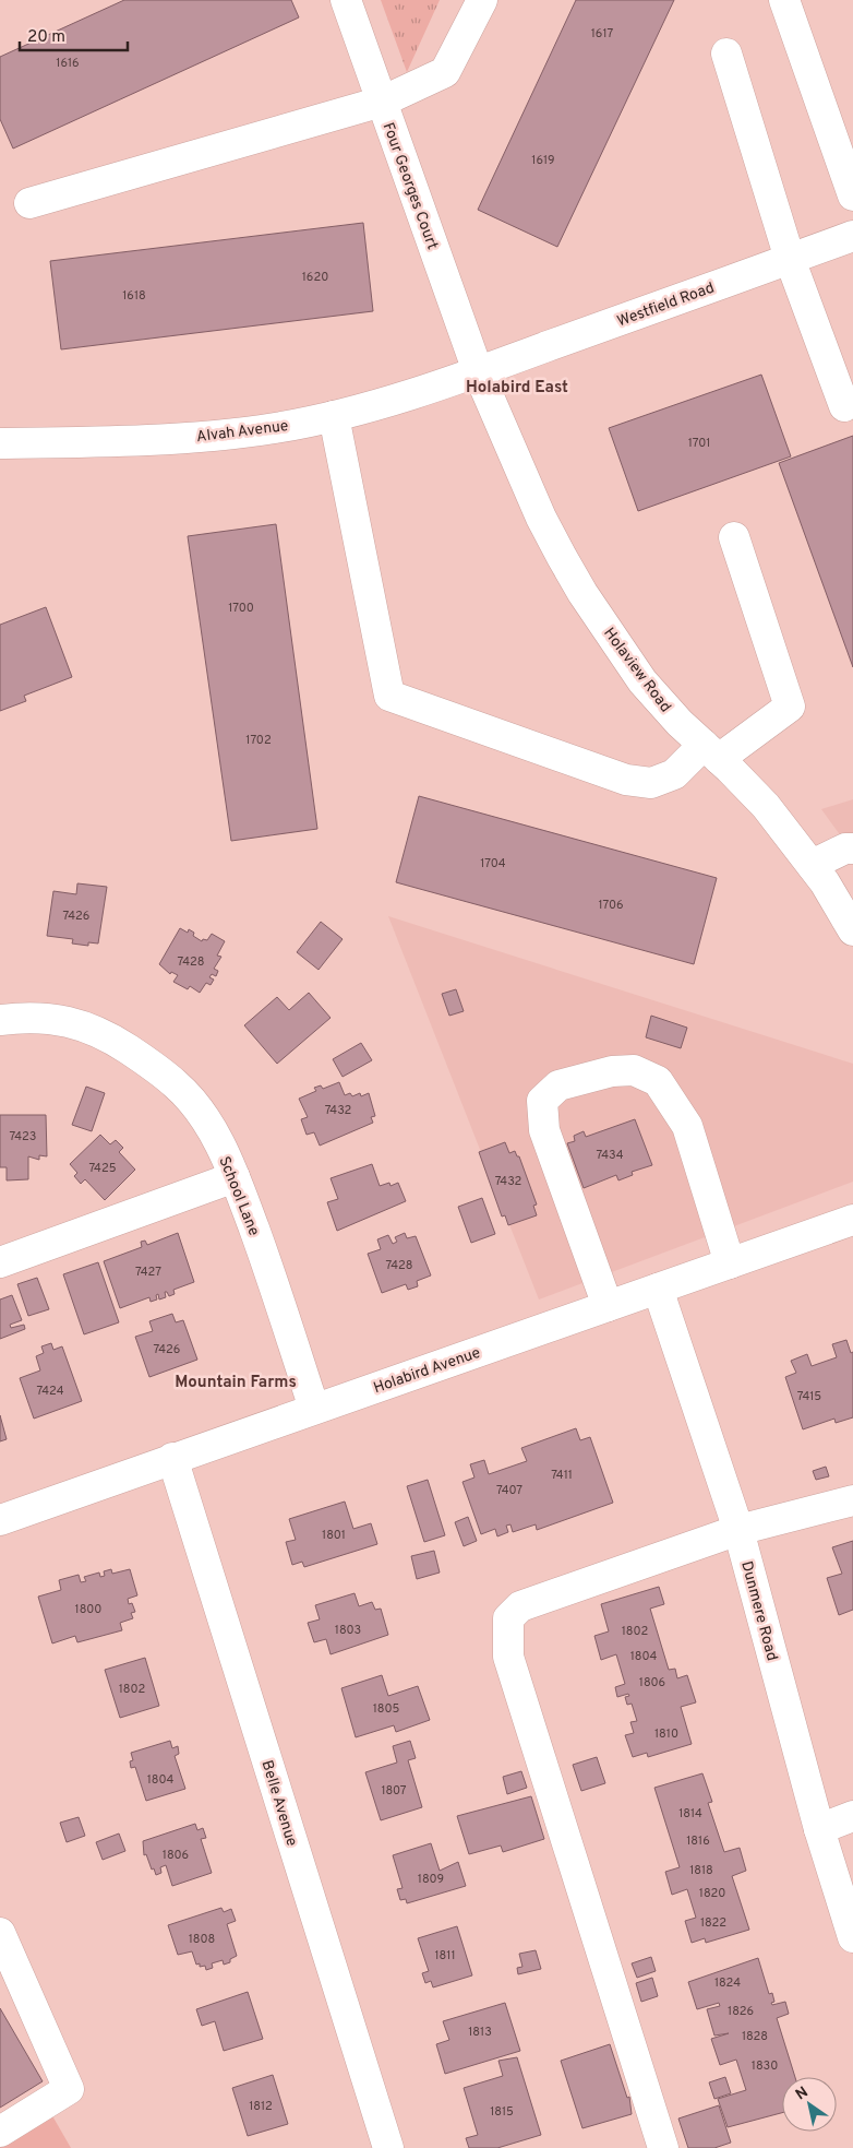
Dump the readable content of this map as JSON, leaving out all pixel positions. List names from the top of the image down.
{
  "streets": {
    "street": [
      "Four Georges Court",
      "Westfield Road",
      "Alvah Avenue",
      "Holaview Road",
      "School Lane",
      "Holabird Avenue",
      "Dunmere Road",
      "Belle Avenue"
    ]
  },
  "crossings": [
    ["Four Georges Court", "Westfield Road"],
    ["Four Georges Court", "Alvah Avenue"],
    ["Four Georges Court", "Holaview Road"],
    ["Westfield Road", "Alvah Avenue"],
    ["Westfield Road", "Holaview Road"],
    ["Alvah Avenue", "Holaview Road"],
    ["School Lane", "Holabird Avenue"],
    ["Holabird Avenue", "Dunmere Road"],
    ["Holabird Avenue", "Belle Avenue"]
  ],
  "districts": ["Holabird East", "Mountain Farms"],
  "house_numbers": [
    "1617",
    "1616",
    "1619",
    "1620",
    "1618",
    "1701",
    "1700",
    "1702",
    "1704",
    "1706",
    "7426",
    "7428",
    "7432",
    "7423",
    "7434",
    "7425",
    "7432",
    "7428",
    "7427",
    "7426",
    "7424",
    "7415",
    "7411",
    "7407",
    "1801",
    "1800",
    "1803",
    "1802",
    "1804",
    "1806",
    "1802",
    "1805",
    "1810",
    "1804",
    "1807",
    "1814",
    "1816",
    "1806",
    "1818",
    "1809",
    "1820",
    "1822",
    "1808",
    "1811",
    "1824",
    "1826",
    "1813",
    "1828",
    "1830",
    "1812",
    "1815"
  ],
  "scale_bar": "20 m",
  "north": "top left"
}
